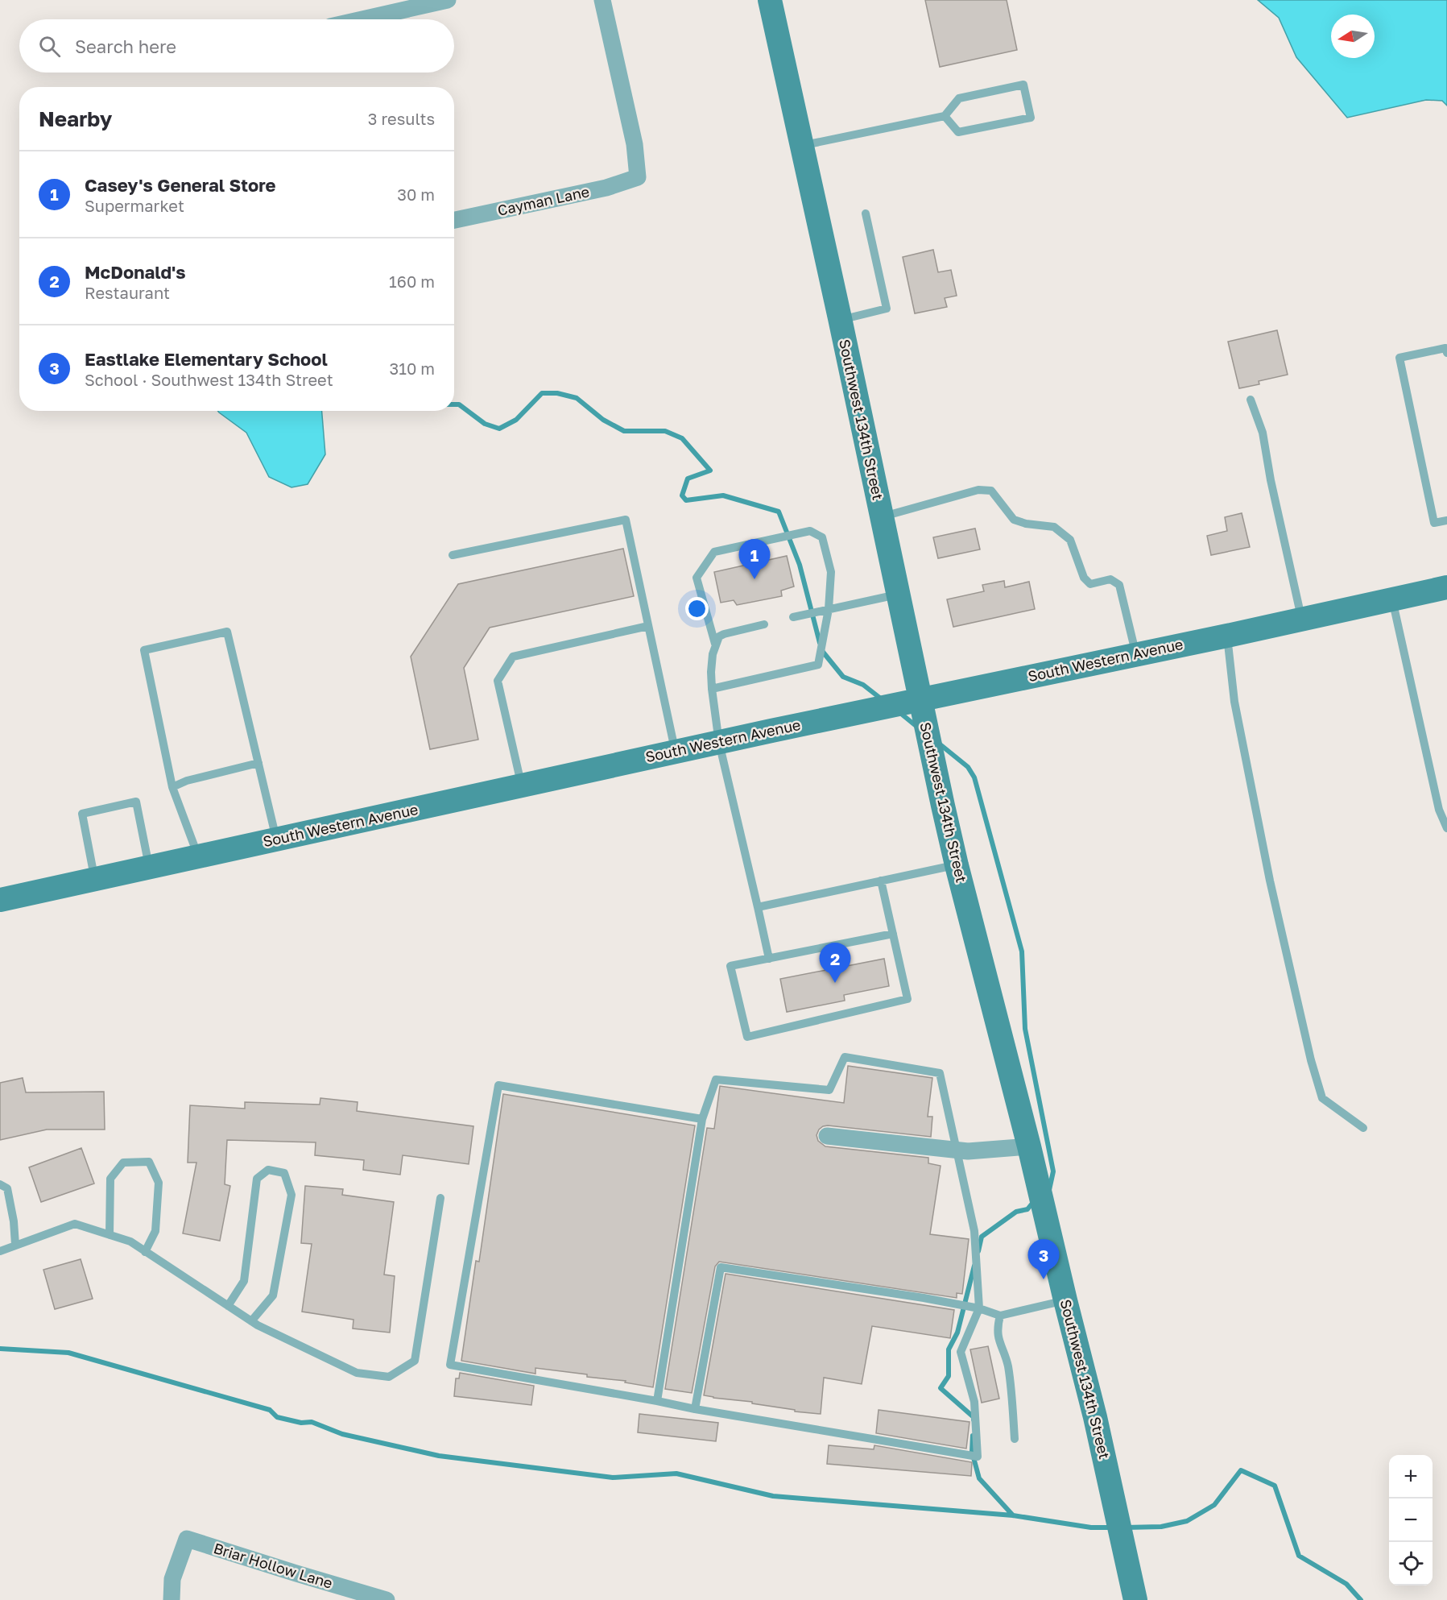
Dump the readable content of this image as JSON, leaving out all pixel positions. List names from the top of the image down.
{
  "streets": {
    "main road": ["Southwest 134th Street", "South Western Avenue"],
    "street": ["Cayman Lane", "Briar Hollow Lane"]
  },
  "crossings": [
    ["Southwest 134th Street", "South Western Avenue"]
  ],
  "north": "left",
  "page": {
    "search": "Search here",
    "heading": ["Nearby", "3 results"],
    "list": [
      {
        "mark": "1",
        "name": "Casey's General Store",
        "note": "Supermarket",
        "value": "30 m"
      },
      {
        "mark": "2",
        "name": "McDonald's",
        "note": "Restaurant",
        "value": "160 m"
      },
      {
        "mark": "3",
        "name": "Eastlake Elementary School",
        "note": "School · Southwest 134th Street",
        "value": "310 m"
      }
    ],
    "pins": ["1", "2", "3"],
    "map_buttons": ["+", "−"]
  }
}
